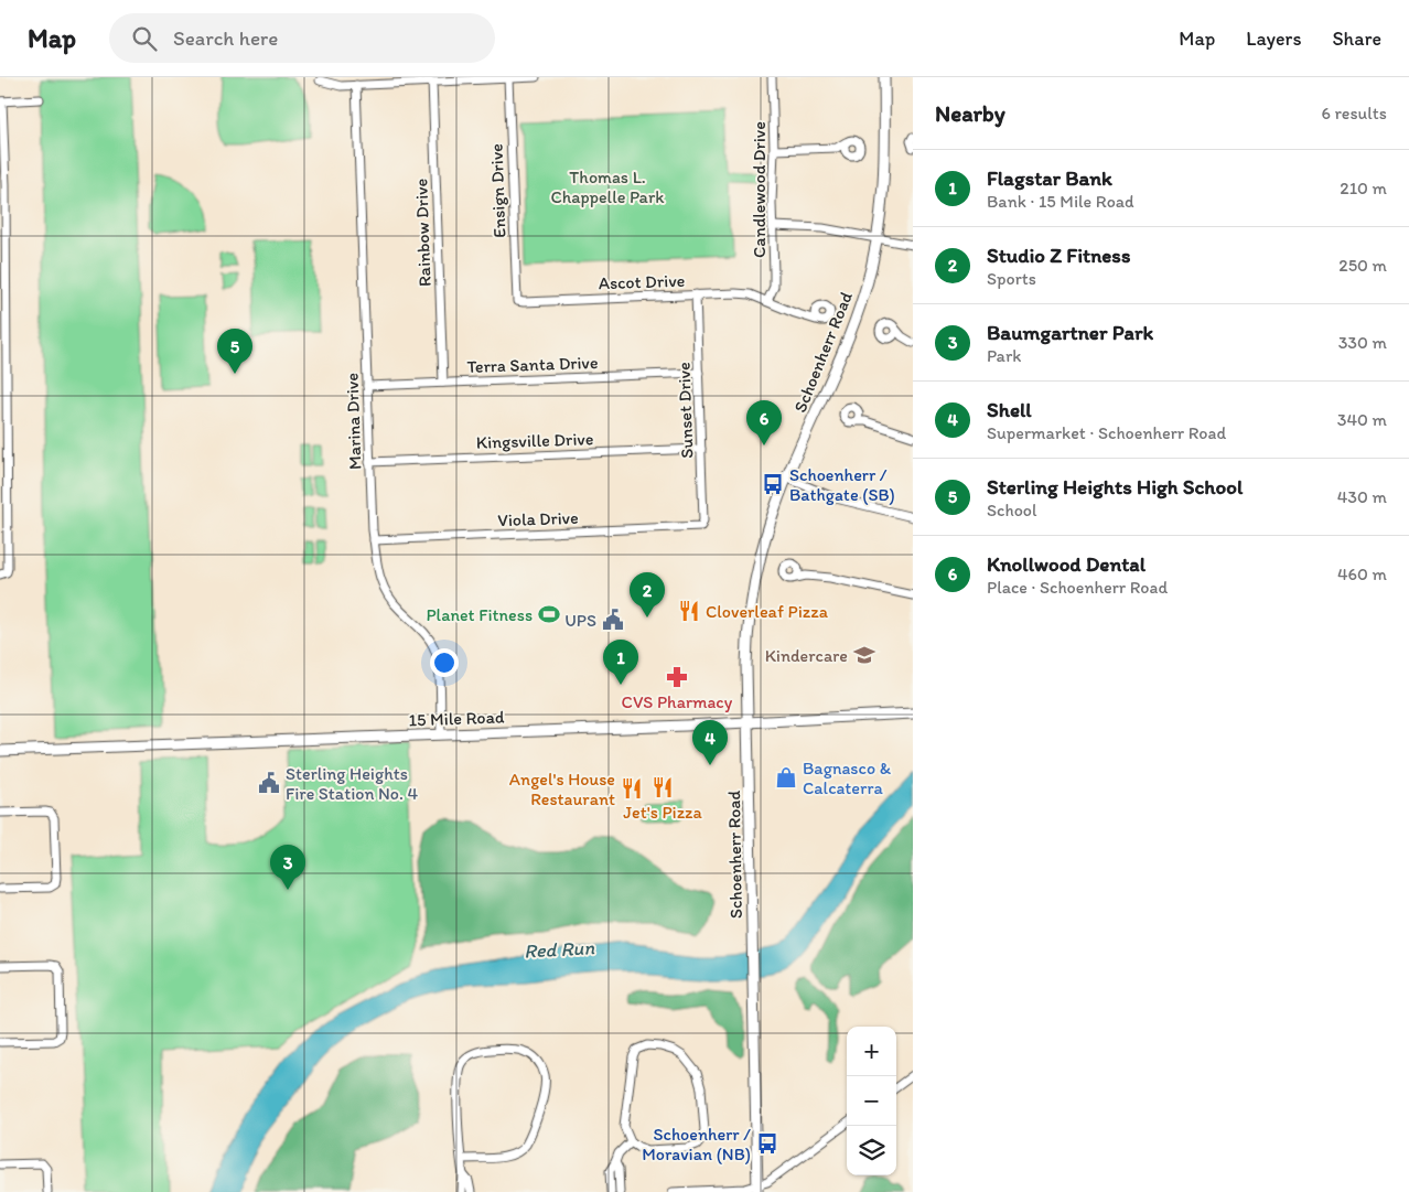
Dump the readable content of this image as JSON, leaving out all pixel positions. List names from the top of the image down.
{
  "streets": {
    "main road": ["Schoenherr Road", "15 Mile Road"],
    "street": [
      "Candlewood Drive",
      "Ensign Drive",
      "Rainbow Drive",
      "Ascot Drive",
      "Terra Santa Drive",
      "Sunset Drive",
      "Marina Drive",
      "Kingsville Drive",
      "Viola Drive"
    ]
  },
  "crossings": [
    ["Candlewood Drive", "Ascot Drive"],
    ["Ensign Drive", "Ascot Drive"],
    ["Rainbow Drive", "Terra Santa Drive"],
    ["Ascot Drive", "Sunset Drive"],
    ["Schoenherr Road", "15 Mile Road"],
    ["Terra Santa Drive", "Sunset Drive"],
    ["Terra Santa Drive", "Marina Drive"],
    ["Sunset Drive", "Kingsville Drive"],
    ["Sunset Drive", "Viola Drive"],
    ["Marina Drive", "Kingsville Drive"],
    ["Marina Drive", "Viola Drive"],
    ["Marina Drive", "15 Mile Road"]
  ],
  "water": ["Red Run"],
  "parks": ["Thomas L. Chappelle Park"],
  "places": {
    "bus stop": ["Schoenherr / Bathgate (SB)", "Schoenherr / Moravian (NB)"],
    "restaurant": ["Cloverleaf Pizza", "Jet's Pizza", "Angel's House Restaurant"],
    "sports": ["Planet Fitness"],
    "public building": ["UPS", "Sterling Heights Fire Station No. 4"],
    "school or university": ["Kindercare"],
    "pharmacy": ["CVS Pharmacy"],
    "shop": ["Bagnasco & Calcaterra"]
  },
  "page": {
    "header": "Map",
    "search": "Search here",
    "nav": ["Map", "Layers", "Share"],
    "heading": ["Nearby", "6 results"],
    "list": [
      {
        "mark": "1",
        "name": "Flagstar Bank",
        "note": "Bank · 15 Mile Road",
        "value": "210 m"
      },
      {
        "mark": "2",
        "name": "Studio Z Fitness",
        "note": "Sports",
        "value": "250 m"
      },
      {
        "mark": "3",
        "name": "Baumgartner Park",
        "note": "Park",
        "value": "330 m"
      },
      {
        "mark": "4",
        "name": "Shell",
        "note": "Supermarket · Schoenherr Road",
        "value": "340 m"
      },
      {
        "mark": "5",
        "name": "Sterling Heights High School",
        "note": "School",
        "value": "430 m"
      },
      {
        "mark": "6",
        "name": "Knollwood Dental",
        "note": "Place · Schoenherr Road",
        "value": "460 m"
      }
    ],
    "pins": [
      "5",
      "6",
      "2",
      "1",
      "4",
      "3"
    ],
    "map_buttons": ["+", "−"]
  }
}
